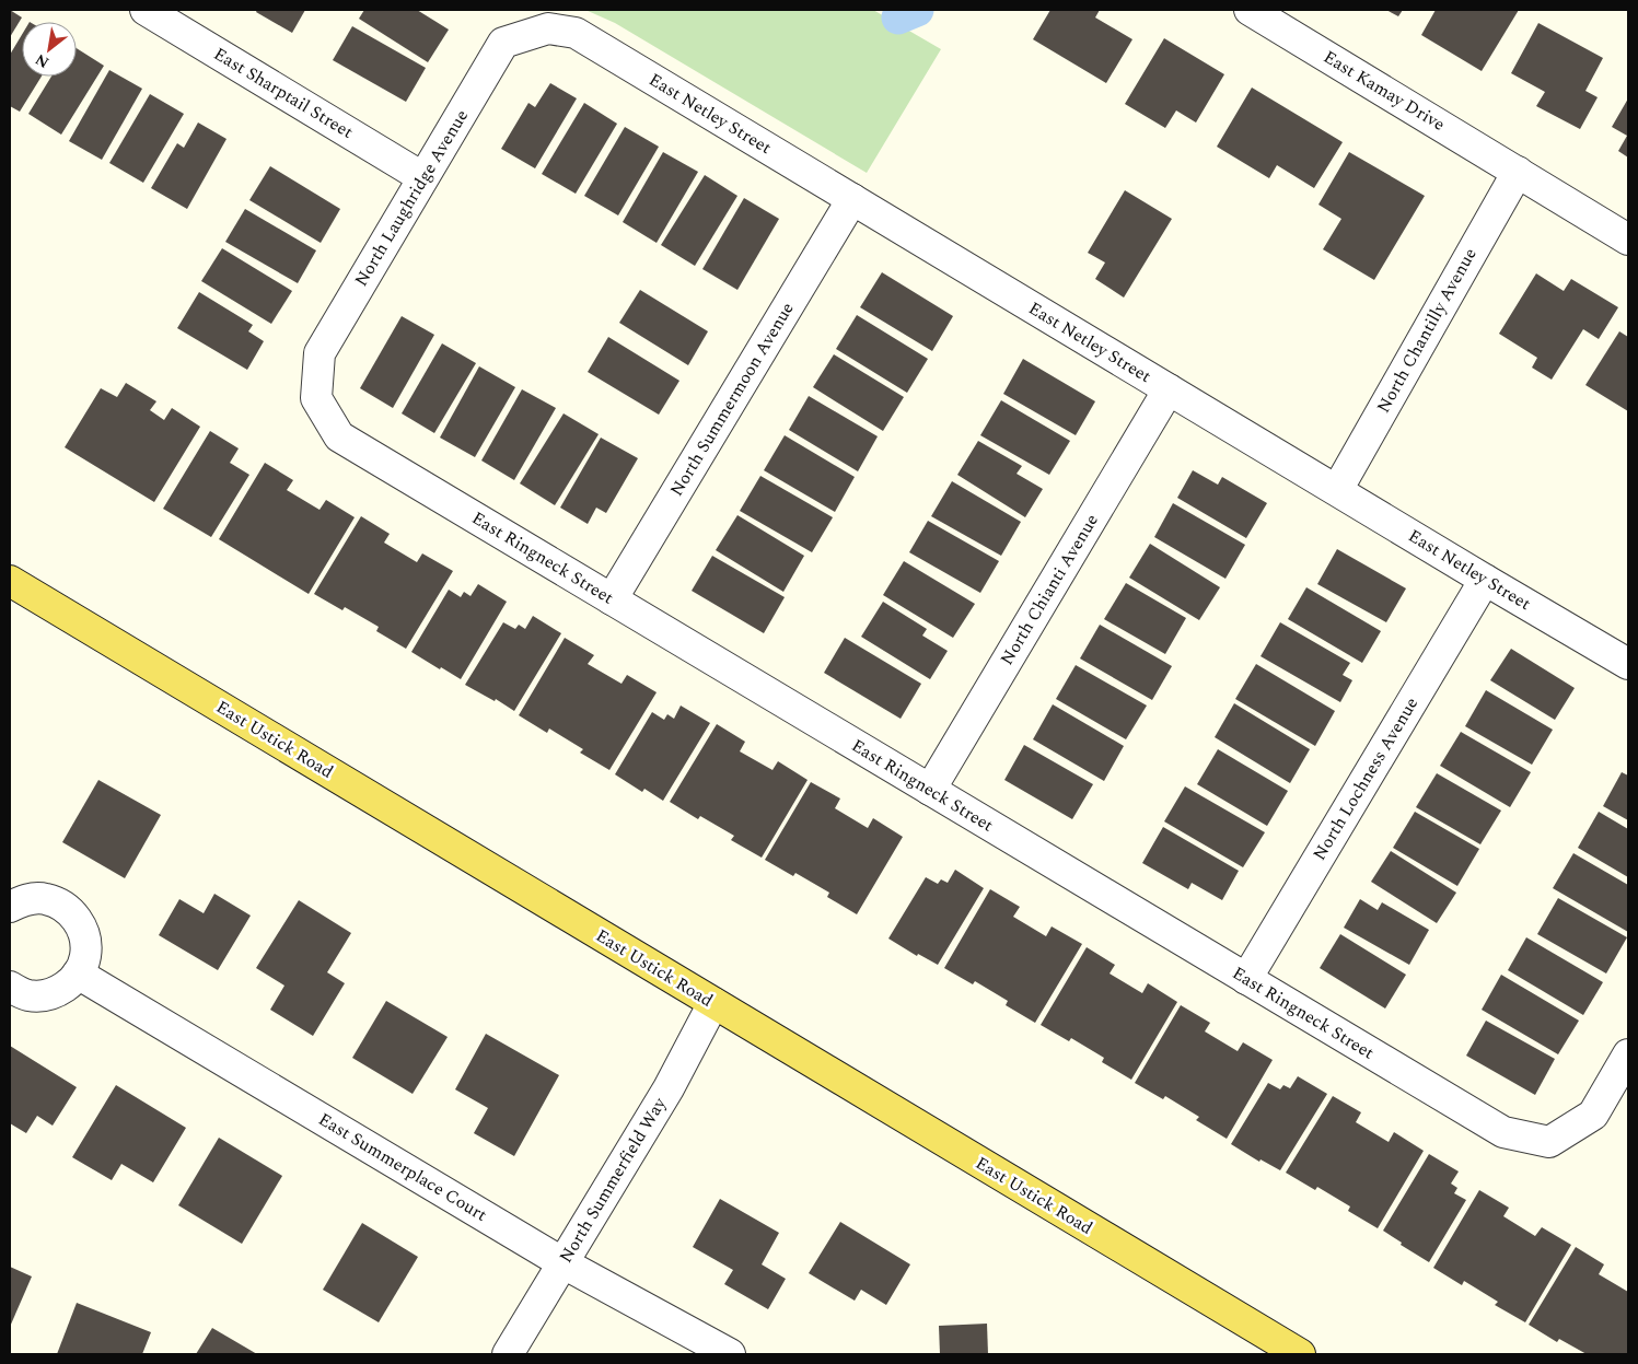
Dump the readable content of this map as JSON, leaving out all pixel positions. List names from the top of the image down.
{
  "streets": {
    "main road": ["East Ustick Road"],
    "street": [
      "East Kamay Drive",
      "East Sharptail Street",
      "East Netley Street",
      "North Laughridge Avenue",
      "North Chantilly Avenue",
      "North Summermoon Avenue",
      "East Ringneck Street",
      "North Chianti Avenue",
      "North Lochness Avenue",
      "East Summerplace Court",
      "North Summerfield Way"
    ]
  },
  "crossings": [
    ["East Kamay Drive", "North Chantilly Avenue"],
    ["East Sharptail Street", "North Laughridge Avenue"],
    ["East Netley Street", "North Laughridge Avenue"],
    ["East Netley Street", "North Chantilly Avenue"],
    ["East Netley Street", "North Summermoon Avenue"],
    ["East Netley Street", "North Chianti Avenue"],
    ["East Netley Street", "North Lochness Avenue"],
    ["North Laughridge Avenue", "East Ringneck Street"],
    ["North Summermoon Avenue", "East Ringneck Street"],
    ["East Ringneck Street", "North Chianti Avenue"],
    ["East Ringneck Street", "North Lochness Avenue"],
    ["East Ustick Road", "North Summerfield Way"],
    ["East Summerplace Court", "North Summerfield Way"]
  ],
  "north": "bottom left"
}
